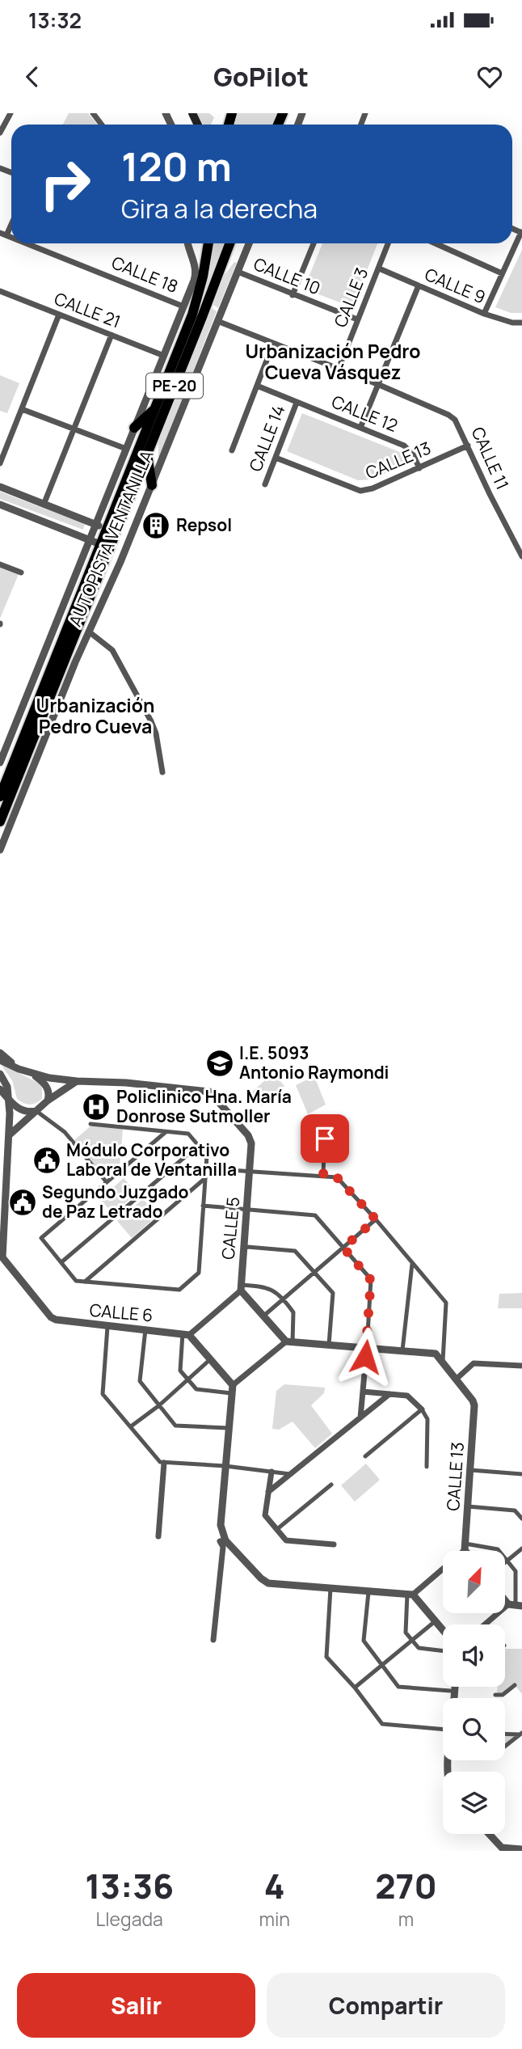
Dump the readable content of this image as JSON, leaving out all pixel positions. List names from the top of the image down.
{
  "streets": {
    "highway": ["PE-20", "AUTOPISTA VENTANILLA"],
    "street": [
      "CALLE 18",
      "CALLE 10",
      "CALLE 9",
      "CALLE 3",
      "CALLE 21",
      "CALLE 12",
      "CALLE 14",
      "CALLE 11",
      "CALLE 13",
      "CALLE 5",
      "CALLE 6"
    ]
  },
  "crossings": [
    ["CALLE 18", "AUTOPISTA VENTANILLA"],
    ["CALLE 10", "CALLE 3"],
    ["CALLE 10", "AUTOPISTA VENTANILLA"],
    ["CALLE 9", "CALLE 3"],
    ["CALLE 3", "CALLE 11"],
    ["CALLE 21", "AUTOPISTA VENTANILLA"],
    ["PE-20", "AUTOPISTA VENTANILLA"],
    ["CALLE 12", "CALLE 14"],
    ["CALLE 12", "CALLE 13"],
    ["CALLE 14", "CALLE 13"],
    ["CALLE 11", "CALLE 13"],
    ["CALLE 11", "AUTOPISTA VENTANILLA"]
  ],
  "districts": ["Urbanización Pedro Cueva Vásquez", "Urbanización Pedro Cueva"],
  "places": {
    "building": ["Repsol"],
    "school or university": ["I.E. 5093 Antonio Raymondi"],
    "hospital": ["Policlinico Hna. María Donrose Sutmoller"],
    "public building": ["Módulo Corporativo Laboral de Ventanilla", "Segundo Juzgado de Paz Letrado"]
  },
  "north": "top right",
  "page": {
    "status": "13:32",
    "header": "GoPilot",
    "turn": ["120 m", "Gira a la derecha"],
    "eta": [
      "13:36",
      "Llegada",
      "4",
      "min",
      "270",
      "m"
    ],
    "buttons": ["Salir", "Compartir"]
  }
}
